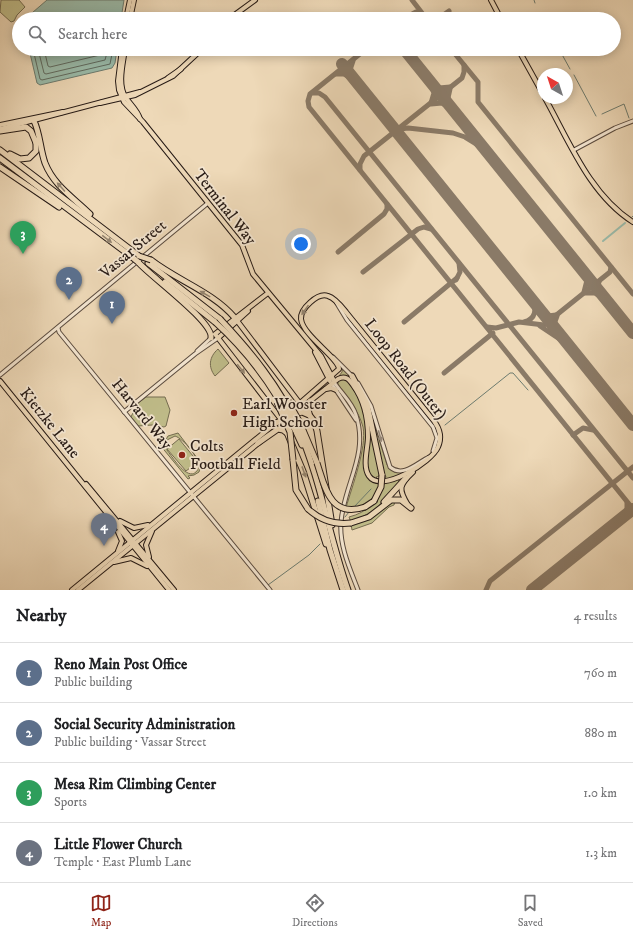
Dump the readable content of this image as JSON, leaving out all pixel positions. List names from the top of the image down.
{
  "streets": {
    "main road": ["Terminal Way", "Loop Road (Outer)", "Kietzke Lane"],
    "street": ["Vassar Street", "Harvard Way"]
  },
  "crossings": [
    ["Terminal Way", "Vassar Street"],
    ["Terminal Way", "Loop Road (Outer)"],
    ["Vassar Street", "Harvard Way"]
  ],
  "places": ["Earl Wooster High School", "Colts Football Field"],
  "north": "top left",
  "page": {
    "search": "Search here",
    "pins": [
      "3",
      "2",
      "1",
      "4"
    ],
    "heading": ["Nearby", "4 results"],
    "list": [
      {
        "mark": "1",
        "name": "Reno Main Post Office",
        "note": "Public building",
        "value": "760 m"
      },
      {
        "mark": "2",
        "name": "Social Security Administration",
        "note": "Public building · Vassar Street",
        "value": "880 m"
      },
      {
        "mark": "3",
        "name": "Mesa Rim Climbing Center",
        "note": "Sports",
        "value": "1.0 km"
      },
      {
        "mark": "4",
        "name": "Little Flower Church",
        "note": "Temple · East Plumb Lane",
        "value": "1.3 km"
      }
    ],
    "nav": ["Map", "Directions", "Saved"]
  }
}
